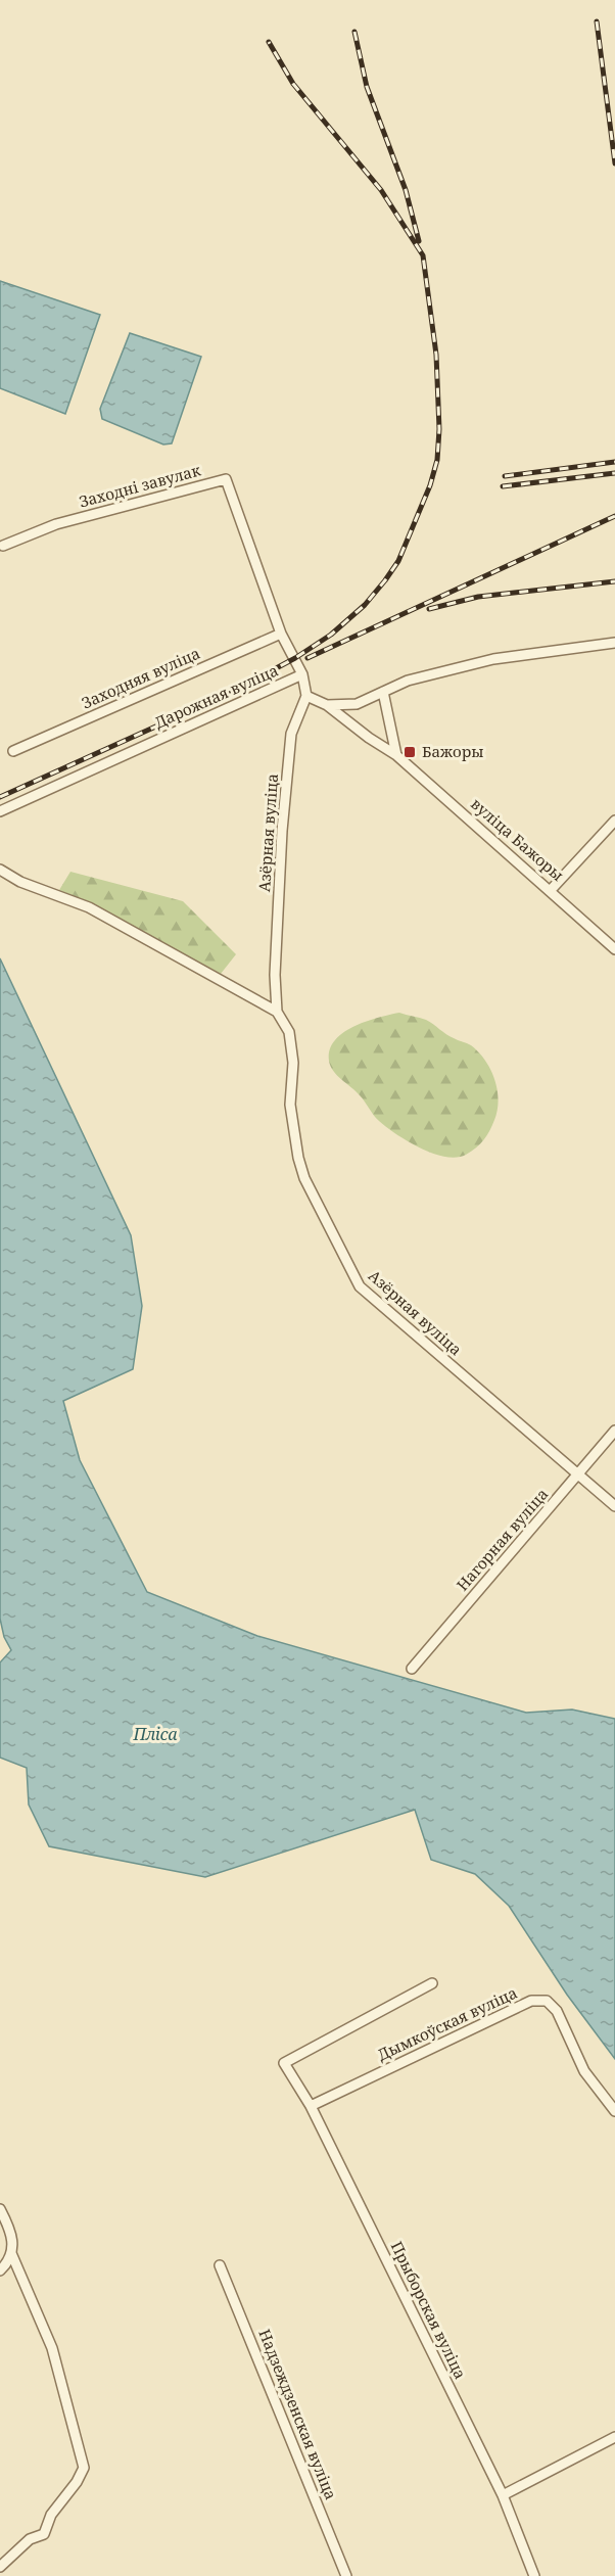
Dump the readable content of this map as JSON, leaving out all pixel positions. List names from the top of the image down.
{
  "streets": {
    "street": [
      "Заходні завулак",
      "Заходняя вуліца",
      "Дарожная вуліца",
      "Азёрная вуліца",
      "вуліца Бажоры",
      "Нагорная вуліца",
      "Дымкоўская вуліца",
      "Прыборская вуліца",
      "Надзеждзенская вуліца"
    ]
  },
  "crossings": [
    ["Заходні завулак", "Заходняя вуліца"],
    ["Заходні завулак", "Дарожная вуліца"],
    ["Дарожная вуліца", "Азёрная вуліца"],
    ["Азёрная вуліца", "Нагорная вуліца"],
    ["Дымкоўская вуліца", "Прыборская вуліца"]
  ],
  "water": ["Пліса"],
  "places": {
    "transit": ["Бажоры"]
  }
}
